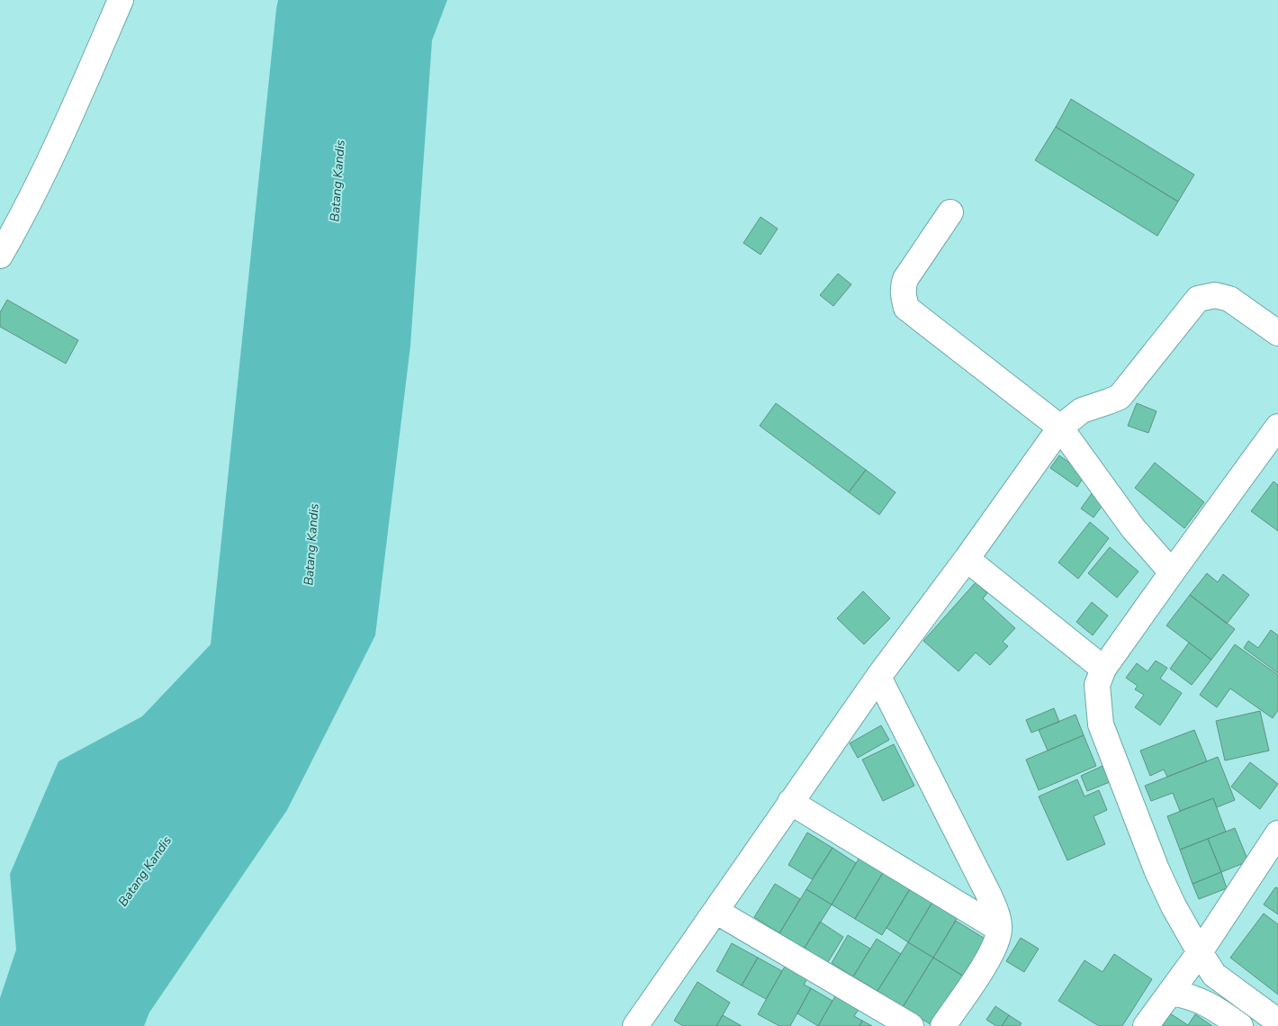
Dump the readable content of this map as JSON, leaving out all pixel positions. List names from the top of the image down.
{
  "water": ["Batang Kandis"]
}
